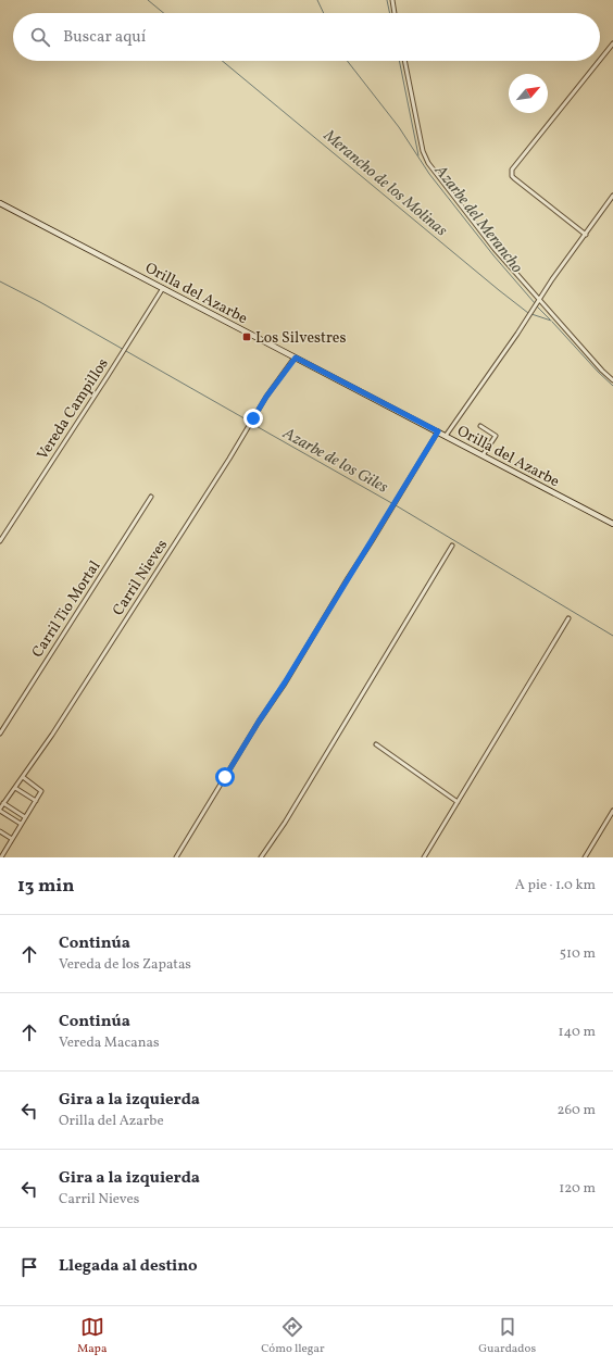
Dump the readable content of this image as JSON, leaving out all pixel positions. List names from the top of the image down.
{
  "streets": {
    "street": [
      "Orilla del Azarbe",
      "Vereda Campillos",
      "Carril Nieves",
      "Carril Tio Mortal"
    ]
  },
  "crossings": [
    ["Orilla del Azarbe", "Vereda Campillos"],
    ["Orilla del Azarbe", "Carril Nieves"]
  ],
  "water": ["Merancho de los Molinas", "Azarbe del Merancho", "Azarbe de los Giles"],
  "places": {
    "transit": ["Los Silvestres"]
  },
  "north": "top right",
  "page": {
    "search": "Buscar aquí",
    "heading": ["13 min", "A pie · 1.0 km"],
    "list": [
      ["Continúa", "Vereda de los Zapatas", "510 m"],
      ["Continúa", "Vereda Macanas", "140 m"],
      ["Gira a la izquierda", "Orilla del Azarbe", "260 m"],
      ["Gira a la izquierda", "Carril Nieves", "120 m"],
      "Llegada al destino"
    ],
    "nav": ["Mapa", "Cómo llegar", "Guardados"]
  }
}
